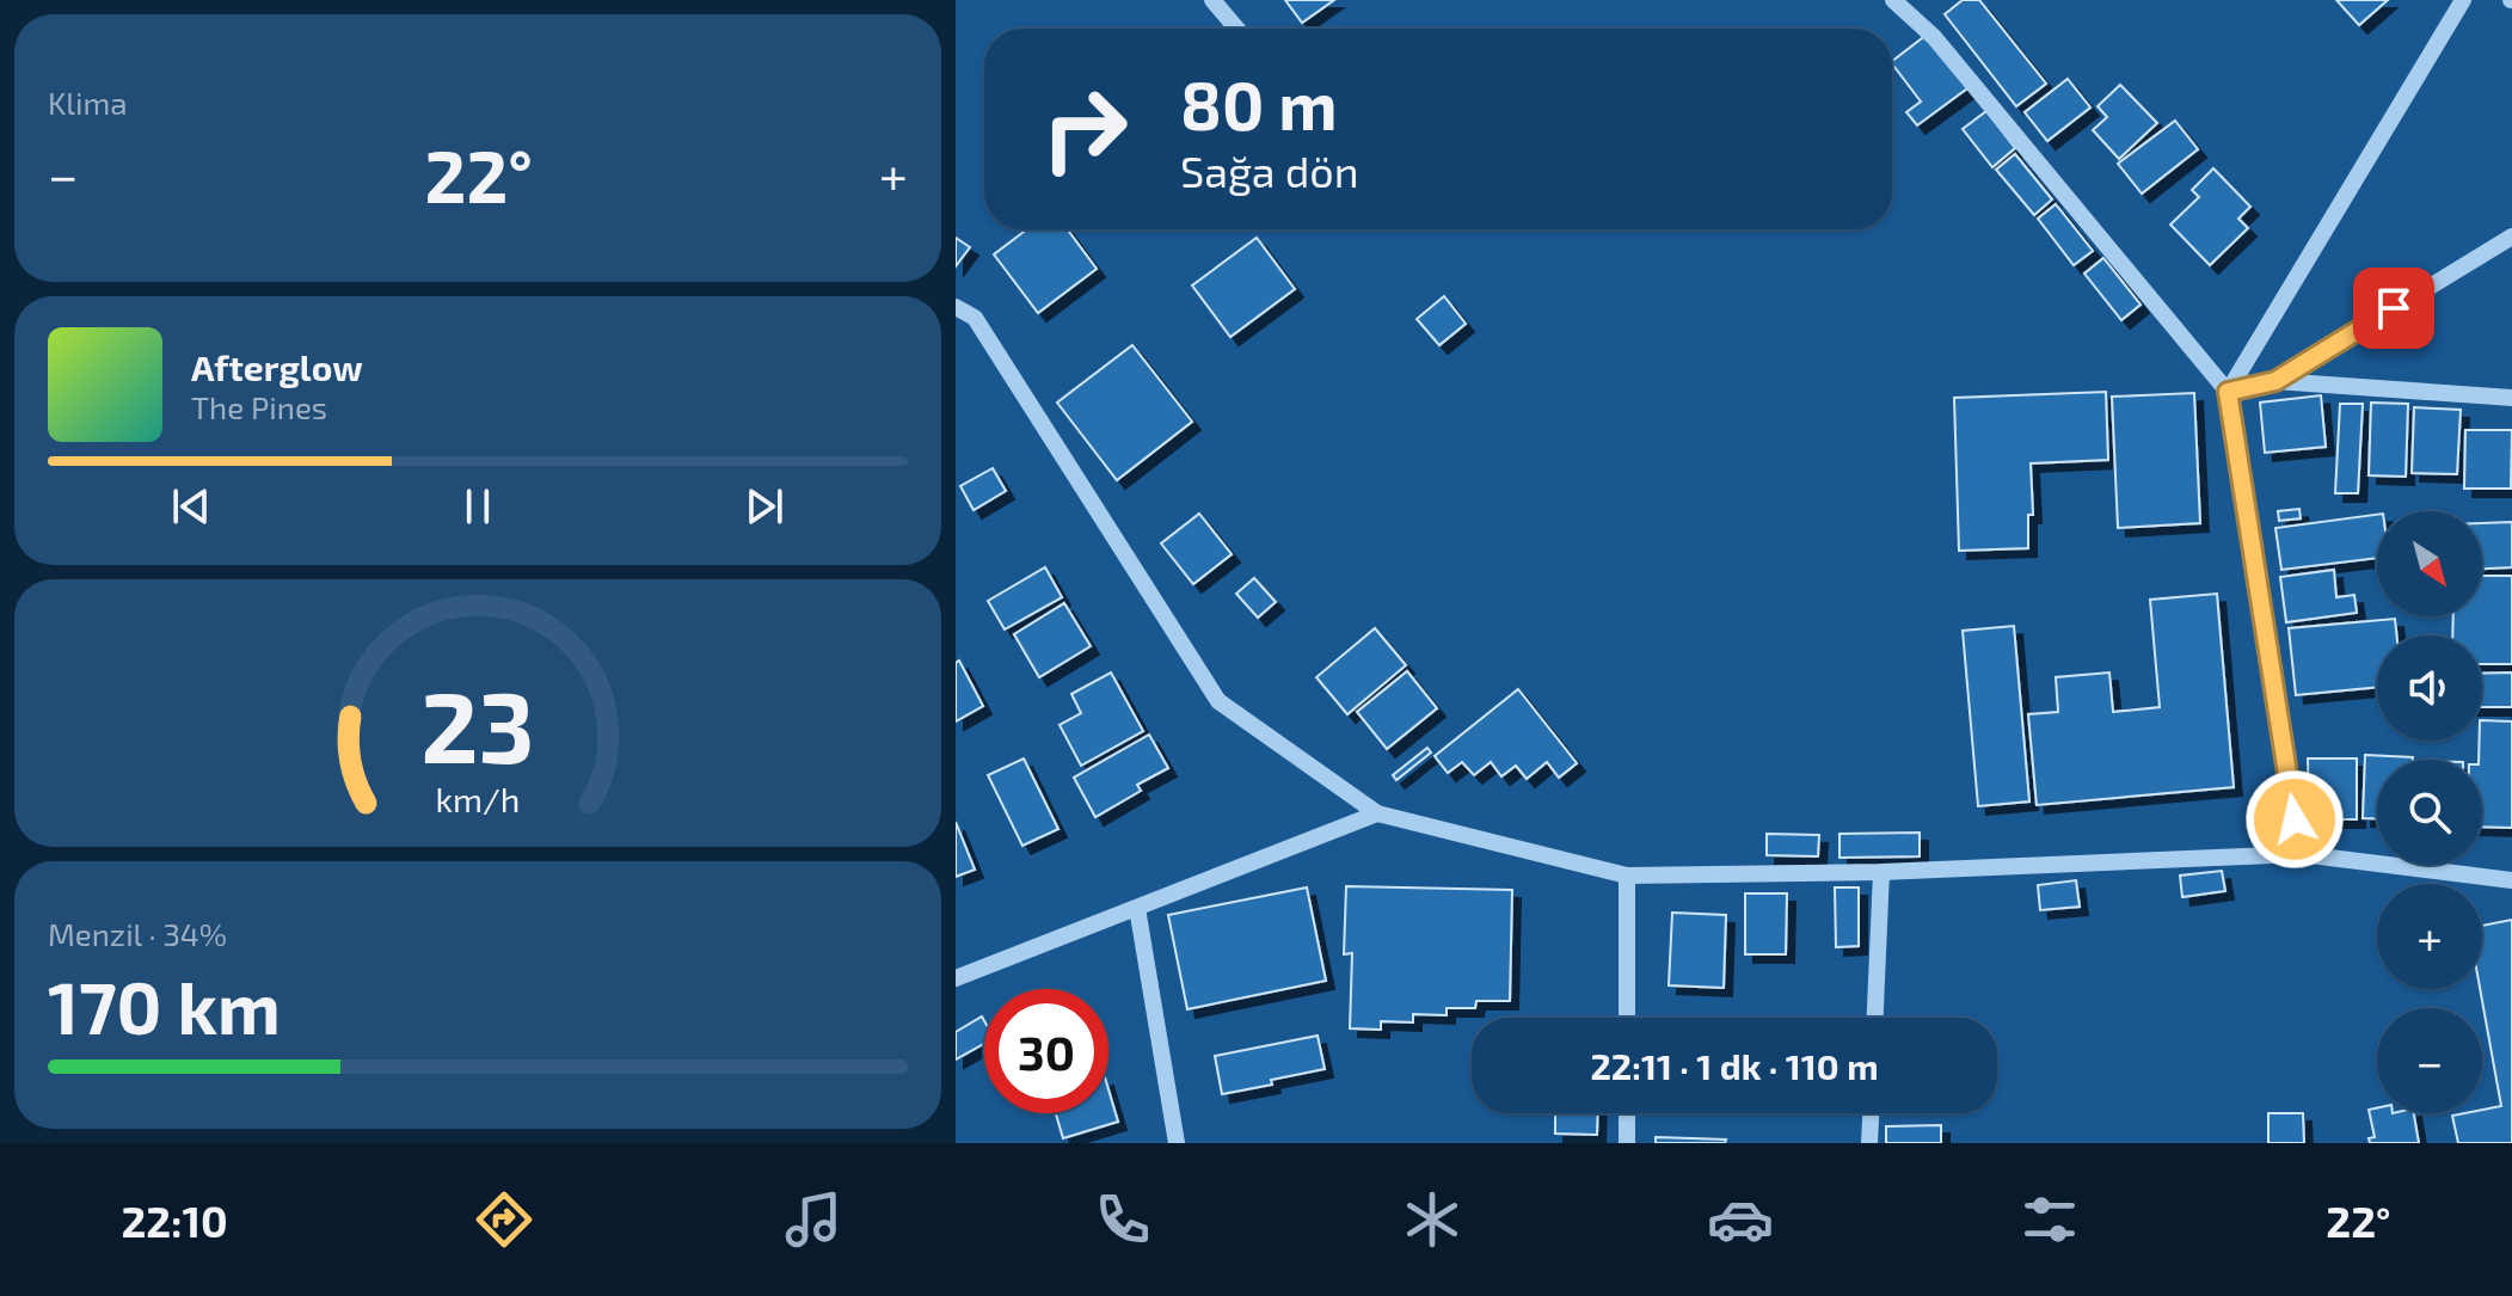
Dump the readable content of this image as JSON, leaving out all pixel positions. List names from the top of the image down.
{
  "north": "bottom right",
  "page": {
    "tile": [
      "Klima",
      ["Menzil · 34%", "170 km"]
    ],
    "turn": ["80 m", "Sağa dön"],
    "heat": ["−", "22°", "+"],
    "song": ["Afterglow", "The Pines"],
    "map_buttons": ["+", "−"],
    "limit": "30",
    "trip": "22:11 · 1 dk · 110 m",
    "tabs": ["22:10", "22°"],
    "gauge": ["23", "km/h"]
  }
}
